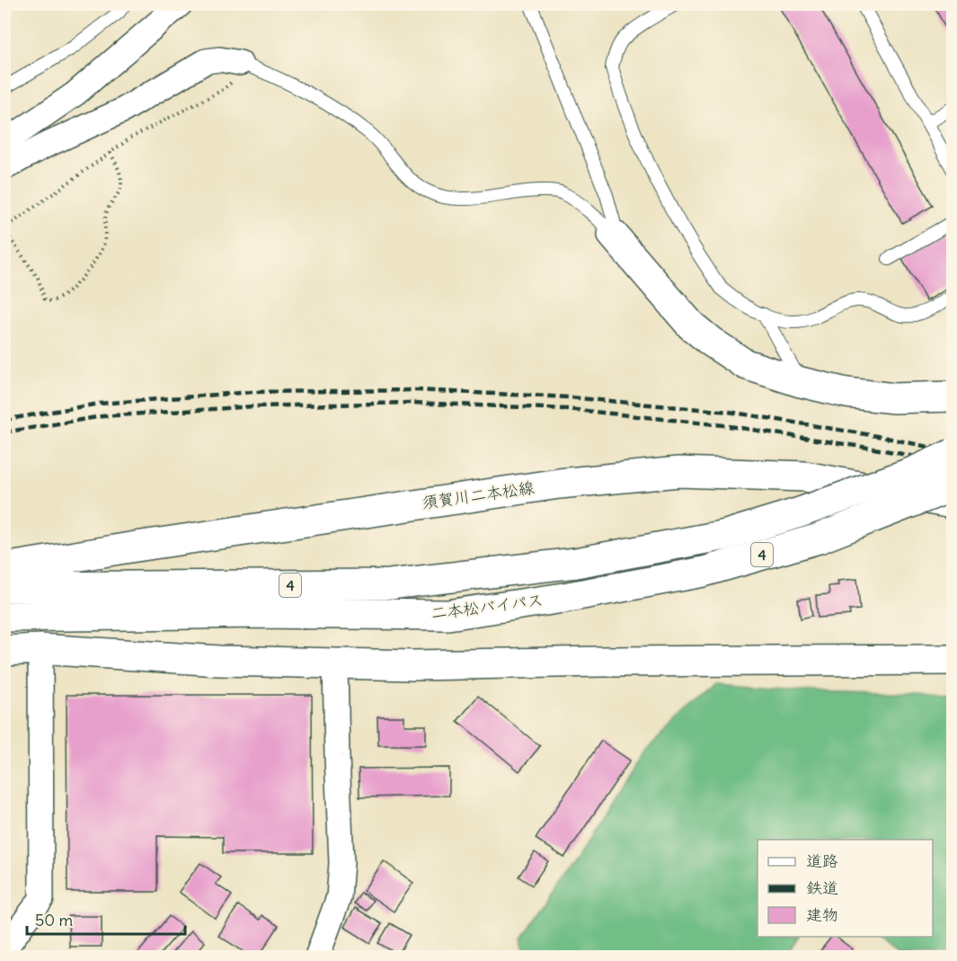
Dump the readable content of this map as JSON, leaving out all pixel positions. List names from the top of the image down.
{
  "streets": {
    "main road": ["須賀川二本松線", "4", "二本松バイパス"]
  },
  "legend": ["道路", "鉄道", "建物"],
  "scale_bar": "50 m"
}
